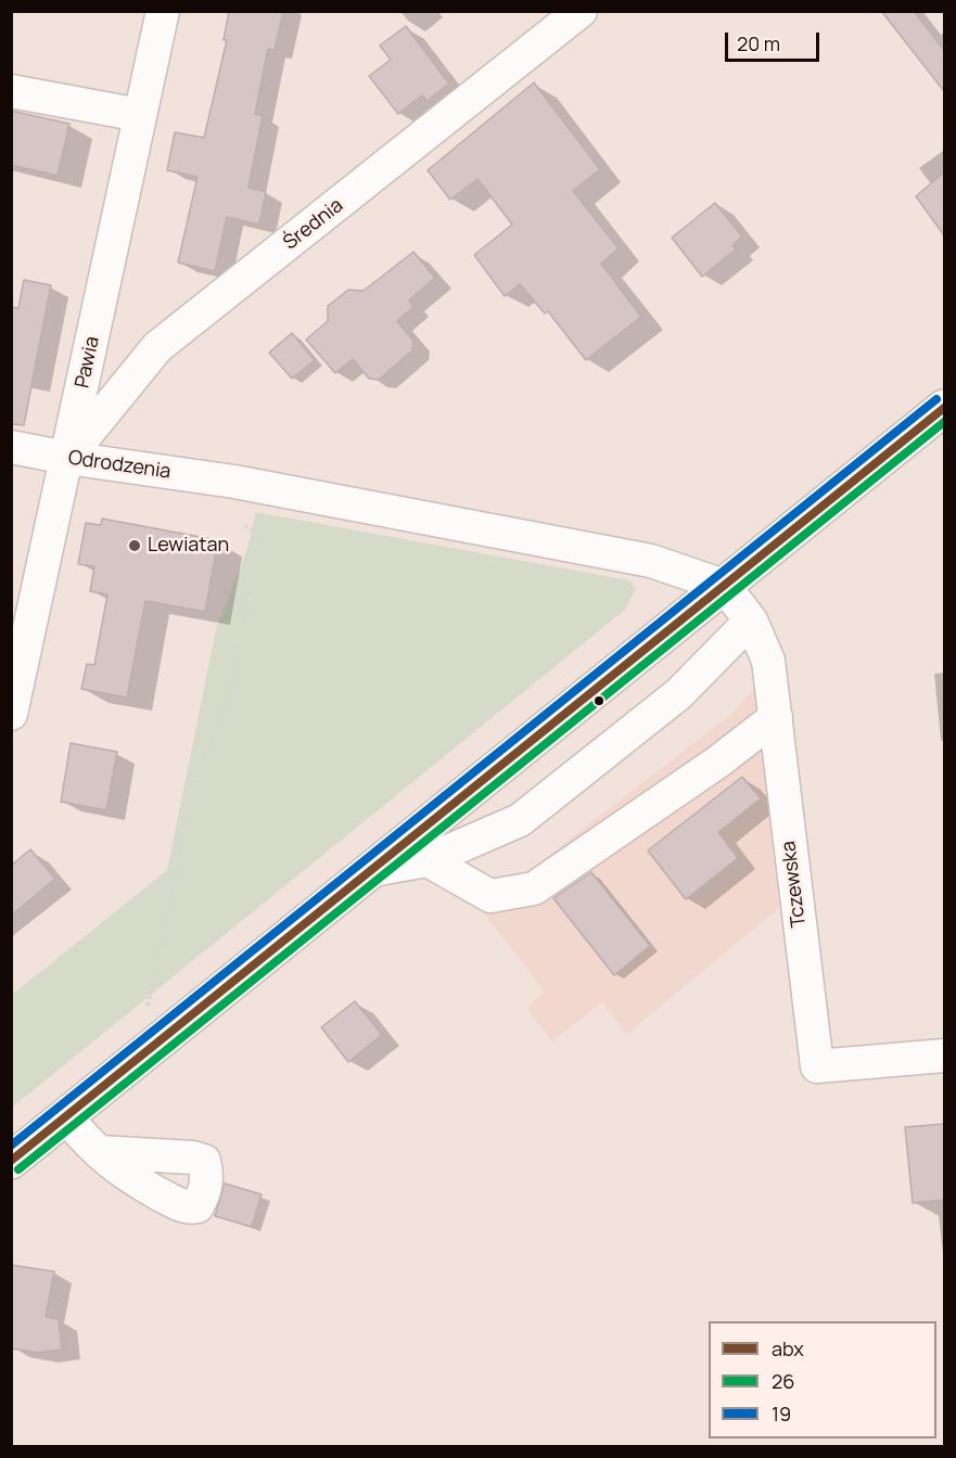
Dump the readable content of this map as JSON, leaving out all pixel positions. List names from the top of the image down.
{
  "streets": {
    "street": [
      "Średnia",
      "Pawia",
      "Odrodzenia",
      "Tczewska"
    ]
  },
  "crossings": [
    ["Średnia", "Pawia"],
    ["Średnia", "Odrodzenia"],
    ["Pawia", "Odrodzenia"],
    ["Odrodzenia", "Tczewska"]
  ],
  "places": ["Lewiatan"],
  "lines": ["transit line 19", "transit line abx", "transit line 26"],
  "legend": ["abx", "26", "19"],
  "scale_bar": "20 m"
}
